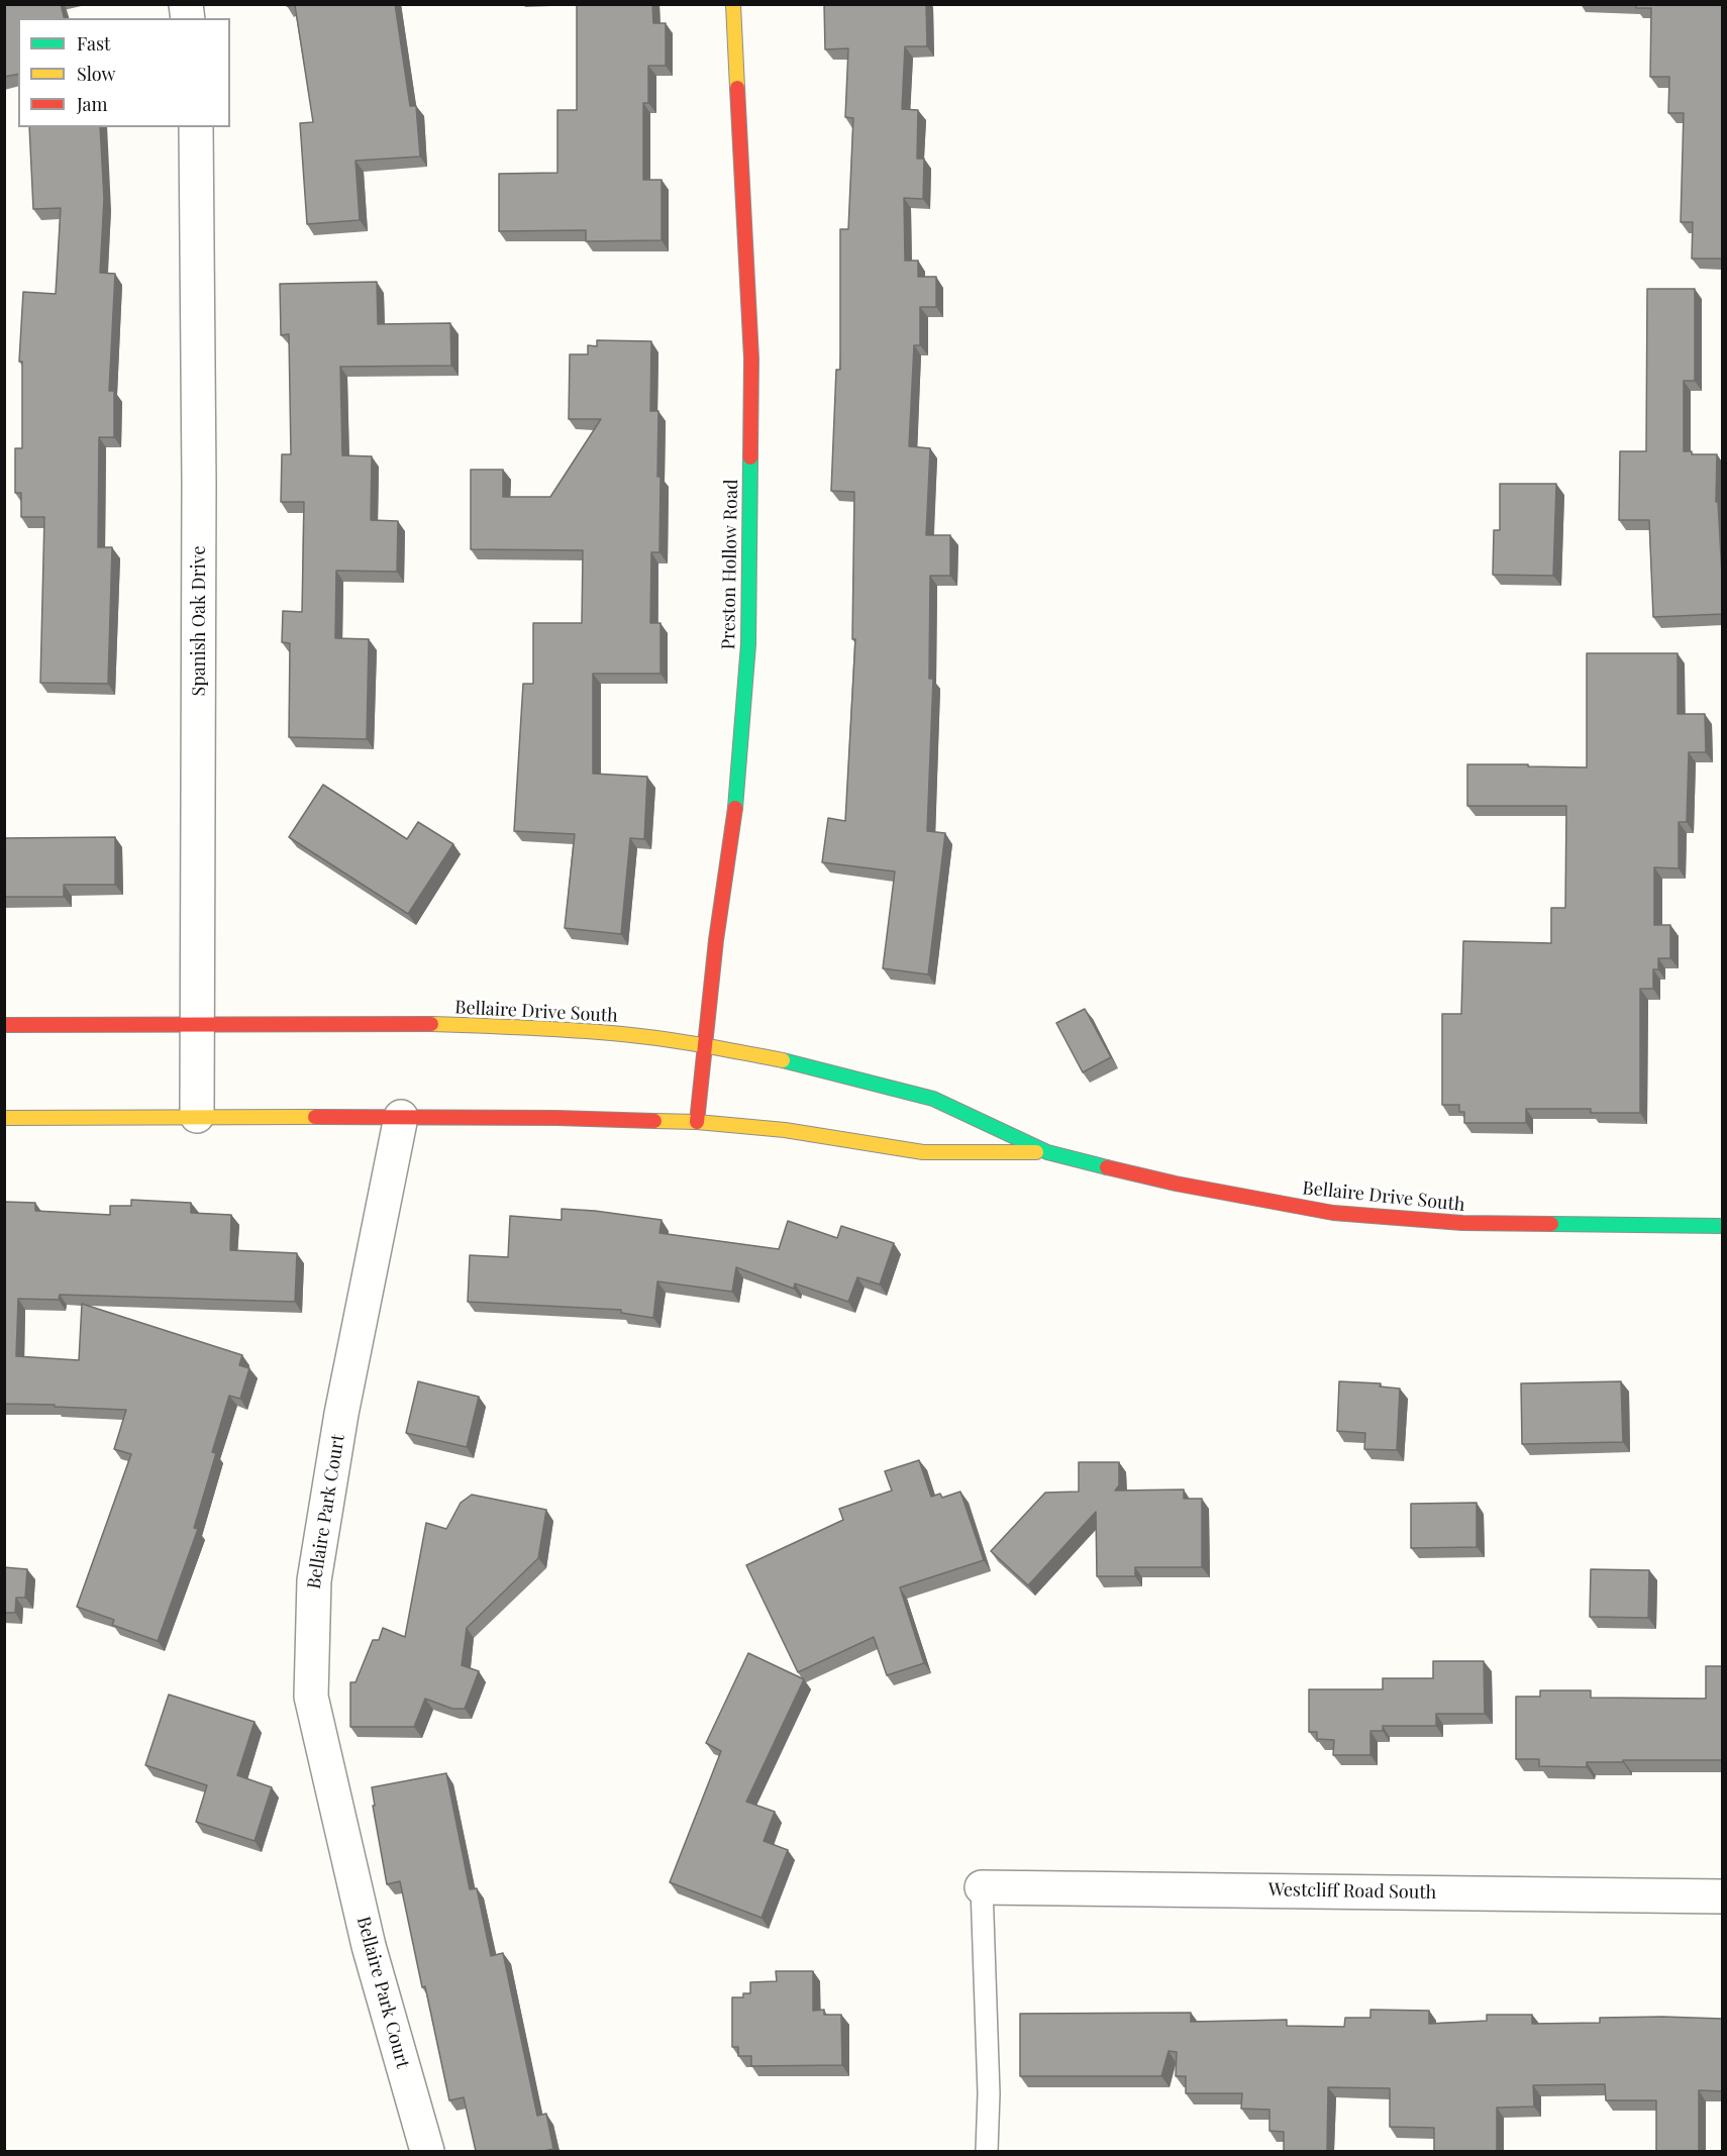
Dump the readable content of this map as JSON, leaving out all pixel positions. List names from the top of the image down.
{
  "streets": {
    "main road": ["Preston Hollow Road", "Bellaire Drive South"],
    "street": ["Spanish Oak Drive", "Bellaire Park Court", "Westcliff Road South"]
  },
  "crossings": [
    ["Preston Hollow Road", "Bellaire Drive South"],
    ["Spanish Oak Drive", "Bellaire Drive South"],
    ["Bellaire Drive South", "Bellaire Park Court"]
  ],
  "legend": ["Fast", "Slow", "Jam"]
}
